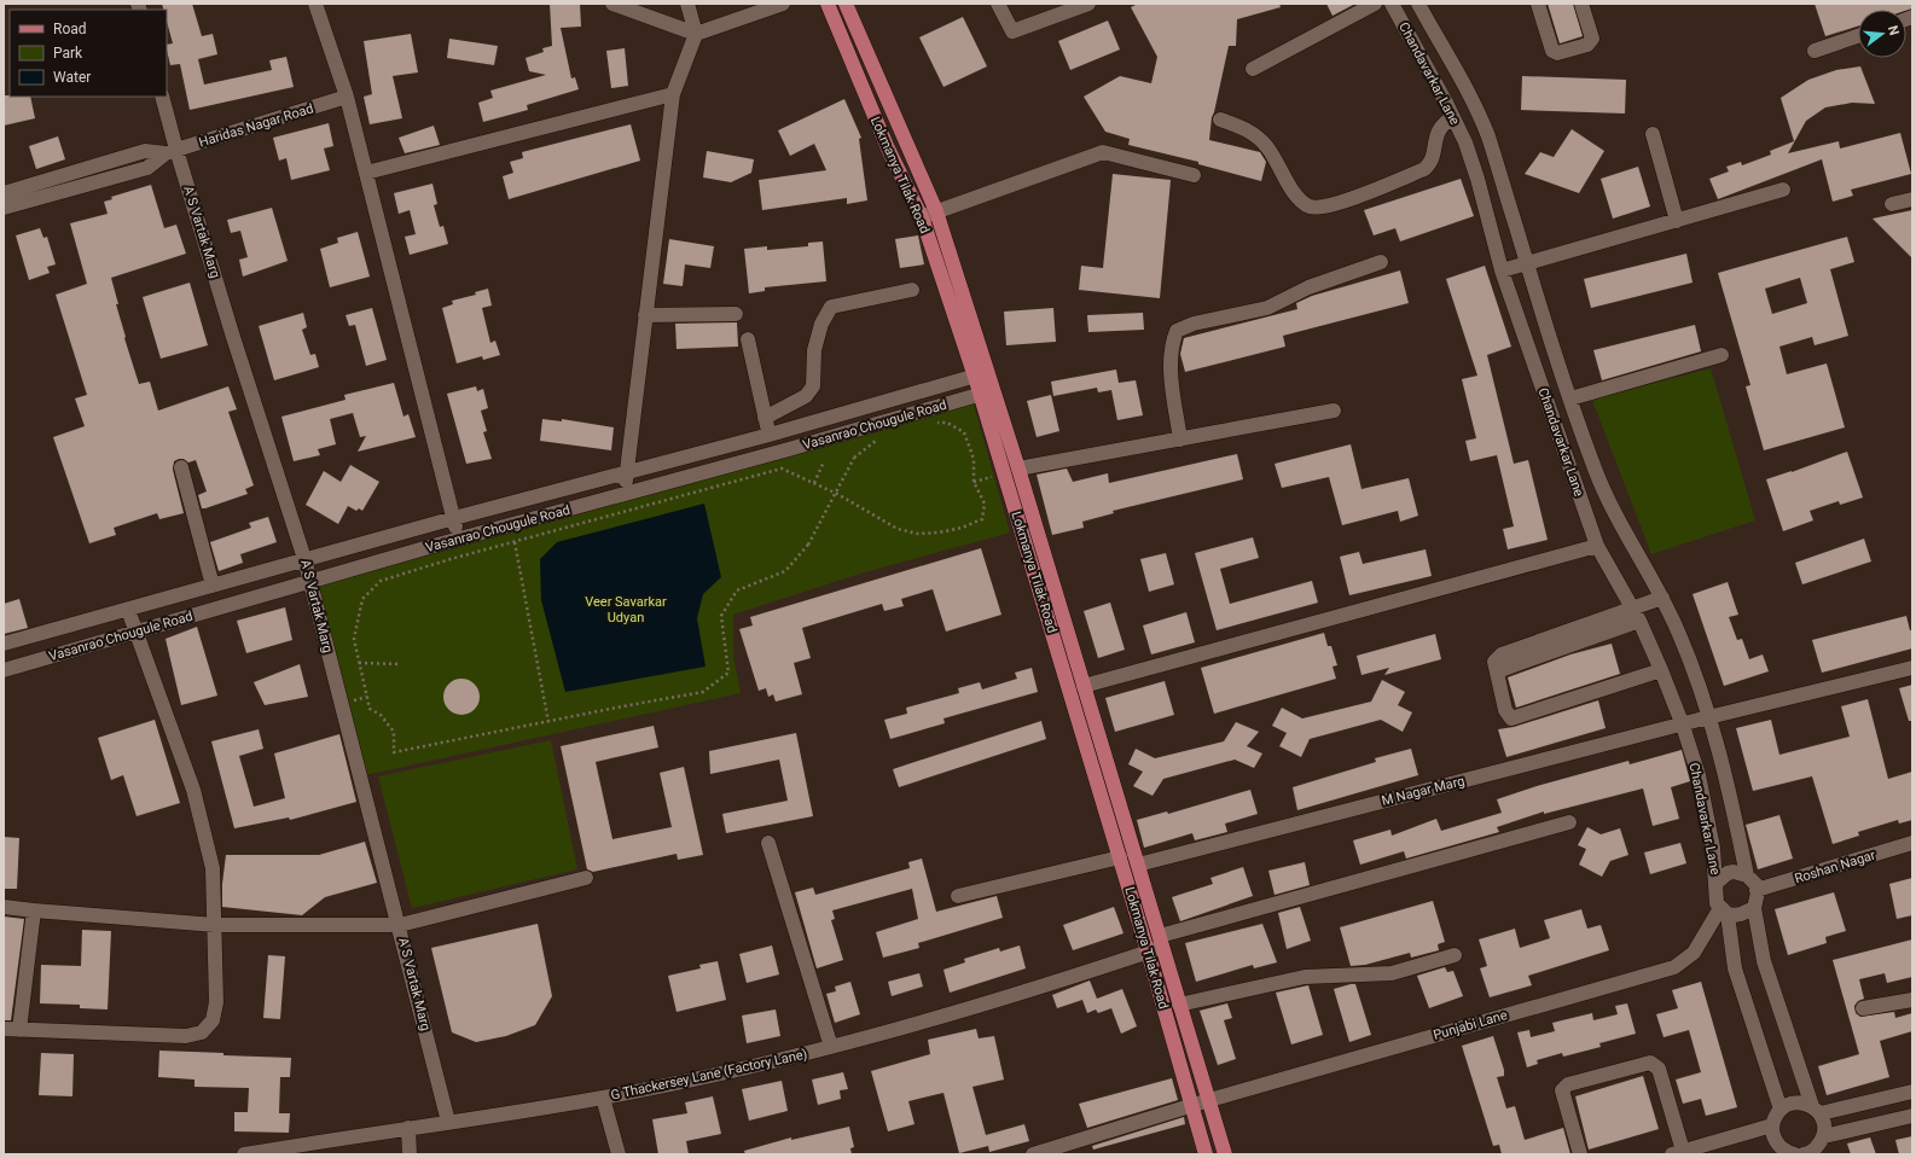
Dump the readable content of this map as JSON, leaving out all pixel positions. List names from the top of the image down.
{
  "streets": {
    "main road": ["Lokmanya Tilak Road"],
    "street": [
      "Chandavarkar Lane",
      "Haridas Nagar Road",
      "A S Vartak Marg",
      "Vasanrao Chougule Road",
      "M Nagar Marg",
      "Roshan Nagar",
      "Punjabi Lane",
      "G Thackersey Lane (Factory Lane)"
    ]
  },
  "crossings": [
    ["Chandavarkar Lane", "M Nagar Marg"],
    ["Chandavarkar Lane", "Roshan Nagar"],
    ["Chandavarkar Lane", "Punjabi Lane"],
    ["Haridas Nagar Road", "A S Vartak Marg"],
    ["Lokmanya Tilak Road", "Vasanrao Chougule Road"],
    ["Lokmanya Tilak Road", "M Nagar Marg"],
    ["Lokmanya Tilak Road", "Punjabi Lane"],
    ["Lokmanya Tilak Road", "G Thackersey Lane (Factory Lane)"],
    ["A S Vartak Marg", "Vasanrao Chougule Road"],
    ["A S Vartak Marg", "G Thackersey Lane (Factory Lane)"],
    ["Roshan Nagar", "Punjabi Lane"]
  ],
  "parks": ["Veer Savarkar Udyan"],
  "legend": ["Road", "Park", "Water"],
  "north": "right"
}
